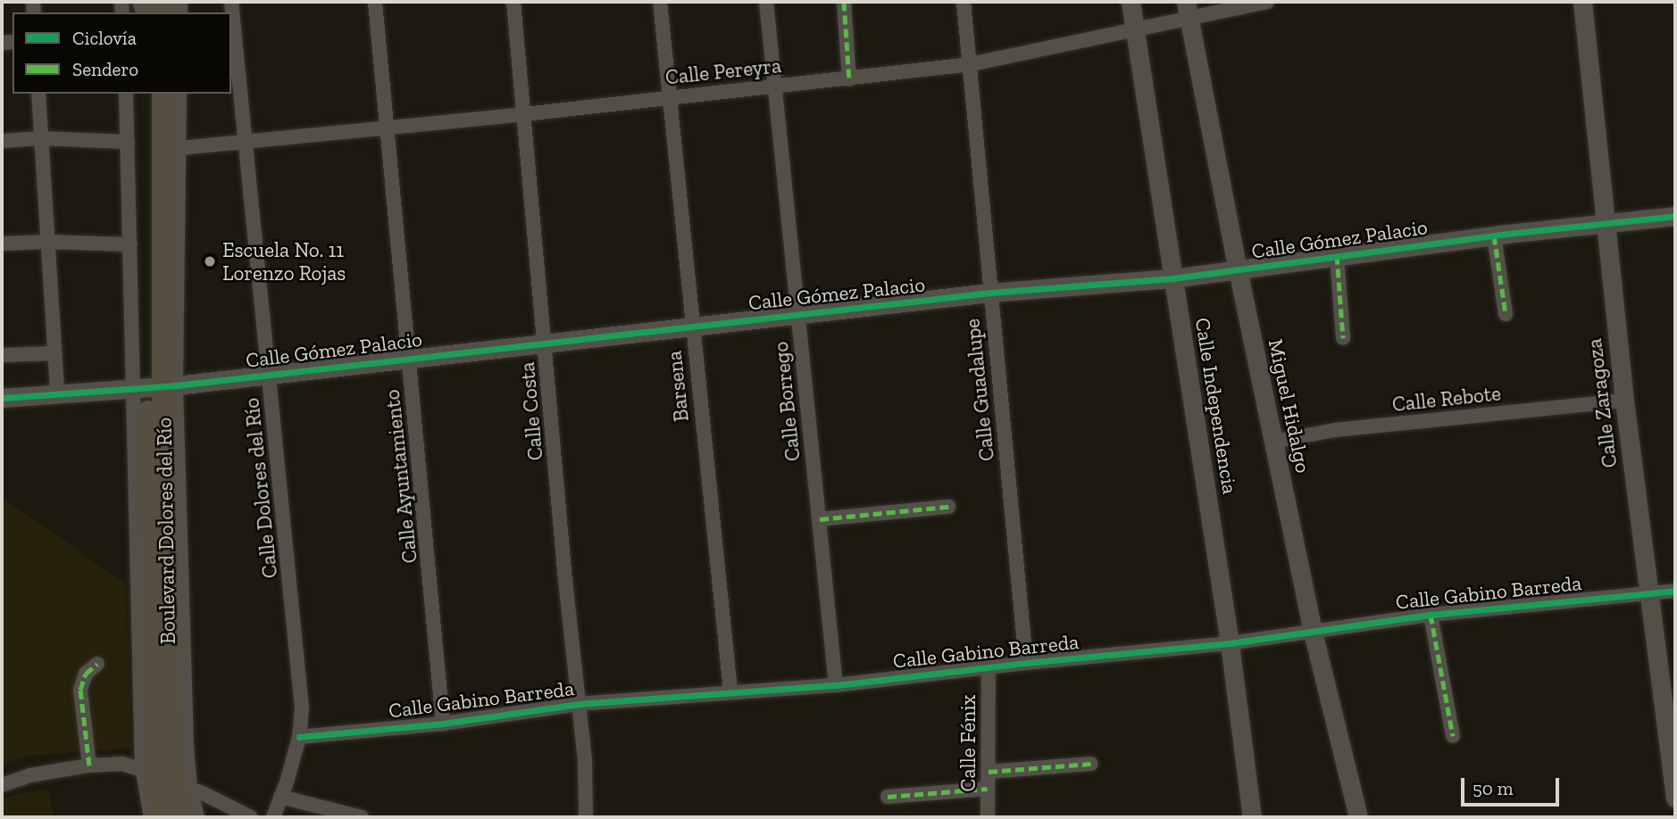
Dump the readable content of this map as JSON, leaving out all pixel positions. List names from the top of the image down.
{
  "streets": {
    "main road": ["Boulevard Dolores del Río"],
    "street": [
      "Calle Pereyra",
      "Calle Gómez Palacio",
      "Barsena",
      "Calle Guadalupe",
      "Calle Rebote",
      "Calle Borrego",
      "Calle Zaragoza",
      "Calle Independencia",
      "Miguel Hidalgo",
      "Calle Costa",
      "Calle Ayuntamiento",
      "Calle Dolores del Río",
      "Calle Gabino Barreda",
      "Calle Fénix"
    ]
  },
  "crossings": [
    ["Calle Pereyra", "Barsena"],
    ["Calle Pereyra", "Calle Guadalupe"],
    ["Calle Pereyra", "Calle Borrego"],
    ["Calle Pereyra", "Calle Independencia"],
    ["Calle Pereyra", "Miguel Hidalgo"],
    ["Calle Pereyra", "Calle Costa"],
    ["Calle Pereyra", "Calle Ayuntamiento"],
    ["Calle Pereyra", "Calle Dolores del Río"],
    ["Calle Gómez Palacio", "Barsena"],
    ["Calle Gómez Palacio", "Calle Guadalupe"],
    ["Calle Gómez Palacio", "Calle Borrego"],
    ["Calle Gómez Palacio", "Calle Zaragoza"],
    ["Calle Gómez Palacio", "Calle Independencia"],
    ["Calle Gómez Palacio", "Miguel Hidalgo"],
    ["Calle Gómez Palacio", "Calle Costa"],
    ["Calle Gómez Palacio", "Calle Ayuntamiento"],
    ["Calle Gómez Palacio", "Calle Dolores del Río"],
    ["Calle Gómez Palacio", "Boulevard Dolores del Río"],
    ["Barsena", "Calle Gabino Barreda"],
    ["Calle Guadalupe", "Calle Gabino Barreda"],
    ["Calle Rebote", "Calle Zaragoza"],
    ["Calle Rebote", "Miguel Hidalgo"],
    ["Calle Borrego", "Calle Gabino Barreda"],
    ["Calle Zaragoza", "Calle Gabino Barreda"],
    ["Calle Independencia", "Calle Gabino Barreda"],
    ["Miguel Hidalgo", "Calle Gabino Barreda"],
    ["Calle Costa", "Calle Gabino Barreda"],
    ["Calle Ayuntamiento", "Calle Gabino Barreda"],
    ["Calle Dolores del Río", "Calle Gabino Barreda"],
    ["Calle Gabino Barreda", "Calle Fénix"]
  ],
  "places": ["Escuela No. 11 Lorenzo Rojas"],
  "legend": ["Ciclovía", "Sendero"],
  "scale_bar": "50 m"
}
